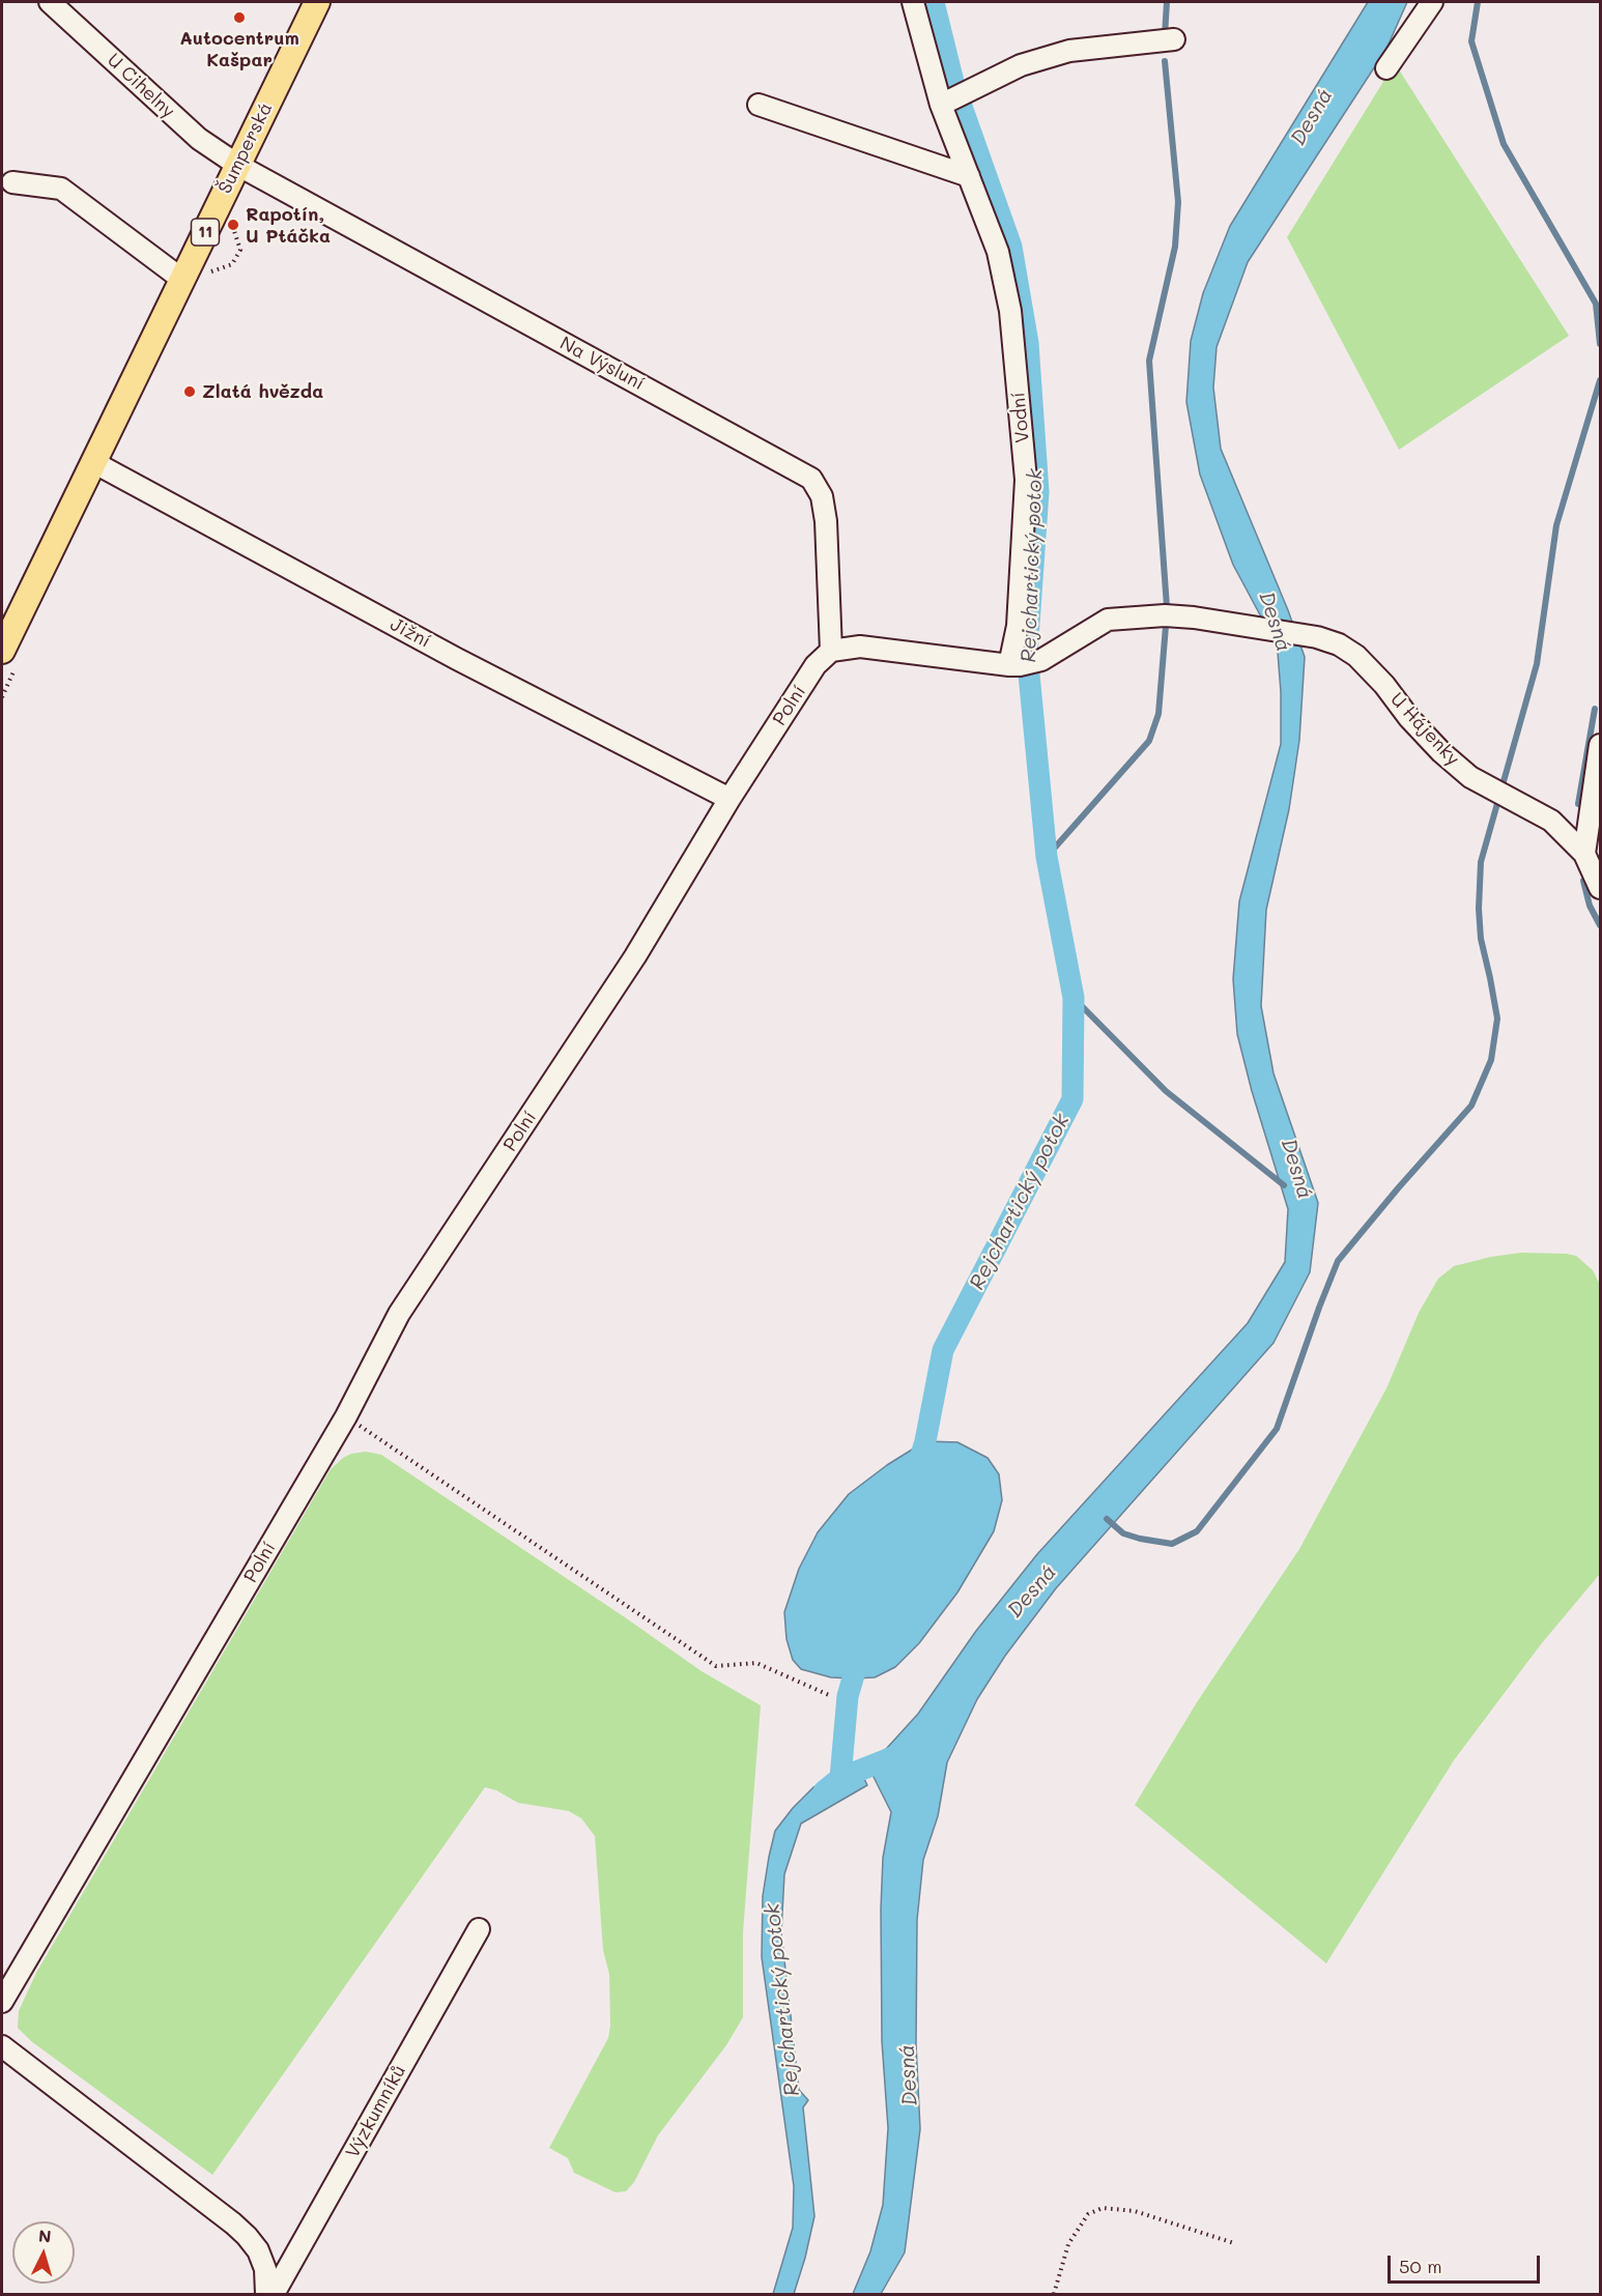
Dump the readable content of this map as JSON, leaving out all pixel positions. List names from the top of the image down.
{
  "streets": {
    "main road": ["Šumperská", "11"],
    "street": [
      "U Cihelny",
      "Na Výsluní",
      "Vodní",
      "Jižní",
      "Polní",
      "U Hájenky",
      "Výzkumníků"
    ]
  },
  "crossings": [
    ["U Cihelny", "Šumperská"],
    ["U Cihelny", "Na Výsluní"],
    ["Šumperská", "11"],
    ["Šumperská", "Na Výsluní"],
    ["Šumperská", "Jižní"],
    ["11", "Jižní"],
    ["Na Výsluní", "Polní"],
    ["Vodní", "U Hájenky"],
    ["Jižní", "Polní"]
  ],
  "water": ["Desná", "Rejchartický potok"],
  "places": ["Autocentrum Kašpar", "Rapotín, U Ptáčka", "Zlatá hvězda"],
  "scale_bar": "50 m",
  "north": "top"
}
